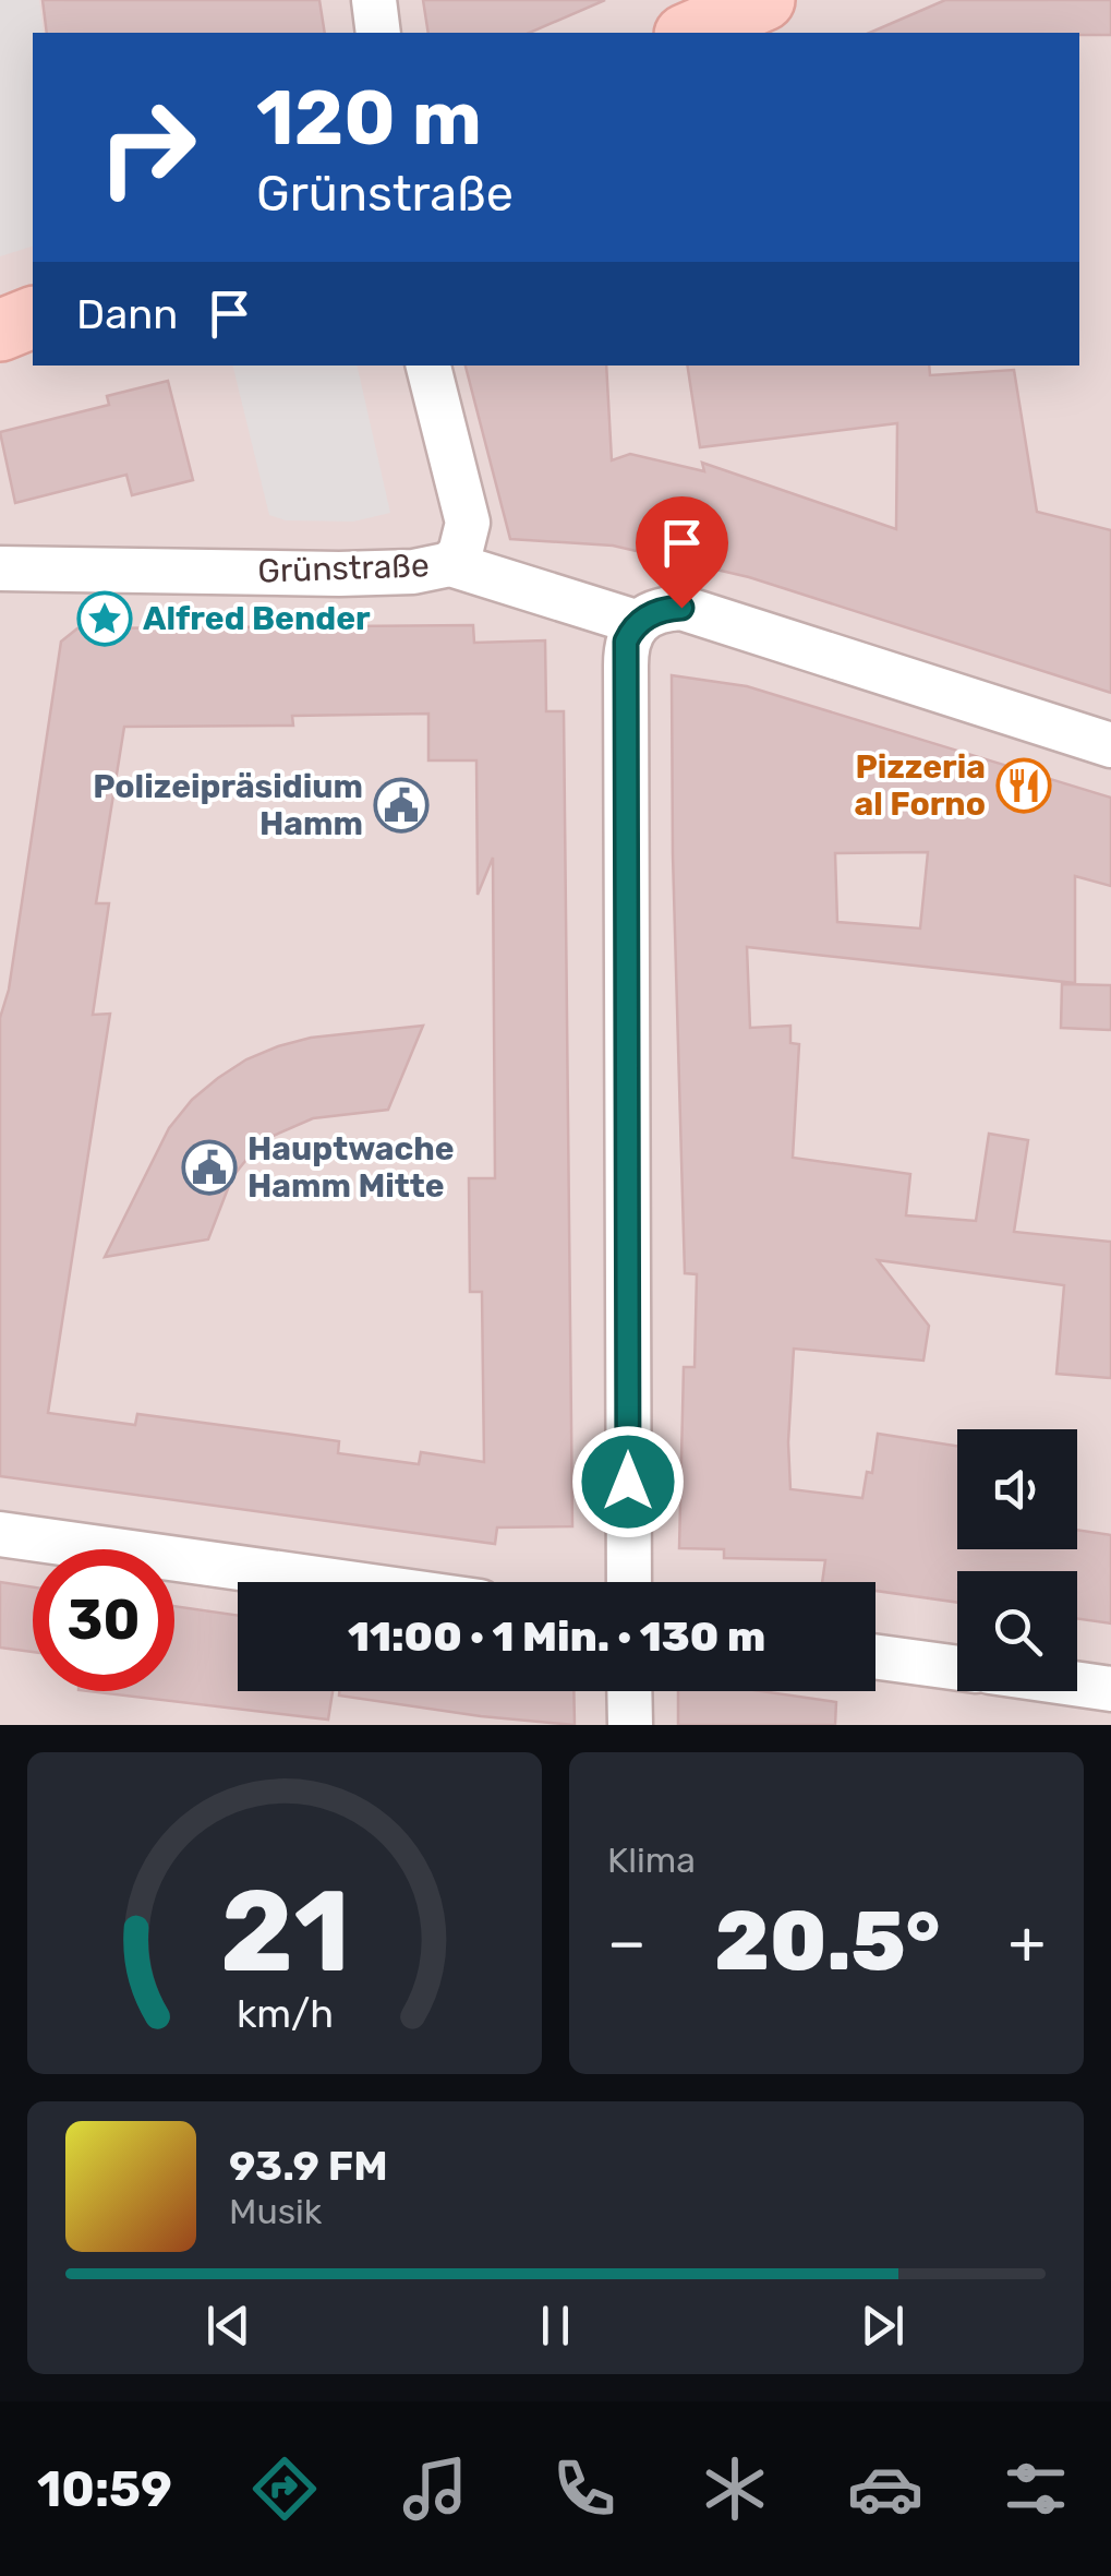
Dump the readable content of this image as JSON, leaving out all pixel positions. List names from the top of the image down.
{
  "streets": {
    "street": ["Grünstraße"]
  },
  "places": {
    "place": ["Alfred Bender"],
    "restaurant": ["Pizzeria al Forno"],
    "public building": ["Polizeipräsidium Hamm", "Hauptwache Hamm Mitte"]
  },
  "page": {
    "turn": ["120 m", "Grünstraße"],
    "then": "Dann",
    "limit": "30",
    "trip": "11:00 · 1 Min. · 130 m",
    "tile": "Klima",
    "heat": ["−", "20.5°", "+"],
    "song": ["93.9 FM", "Musik"],
    "tabs": "10:59",
    "gauge": ["21", "km/h"]
  }
}
